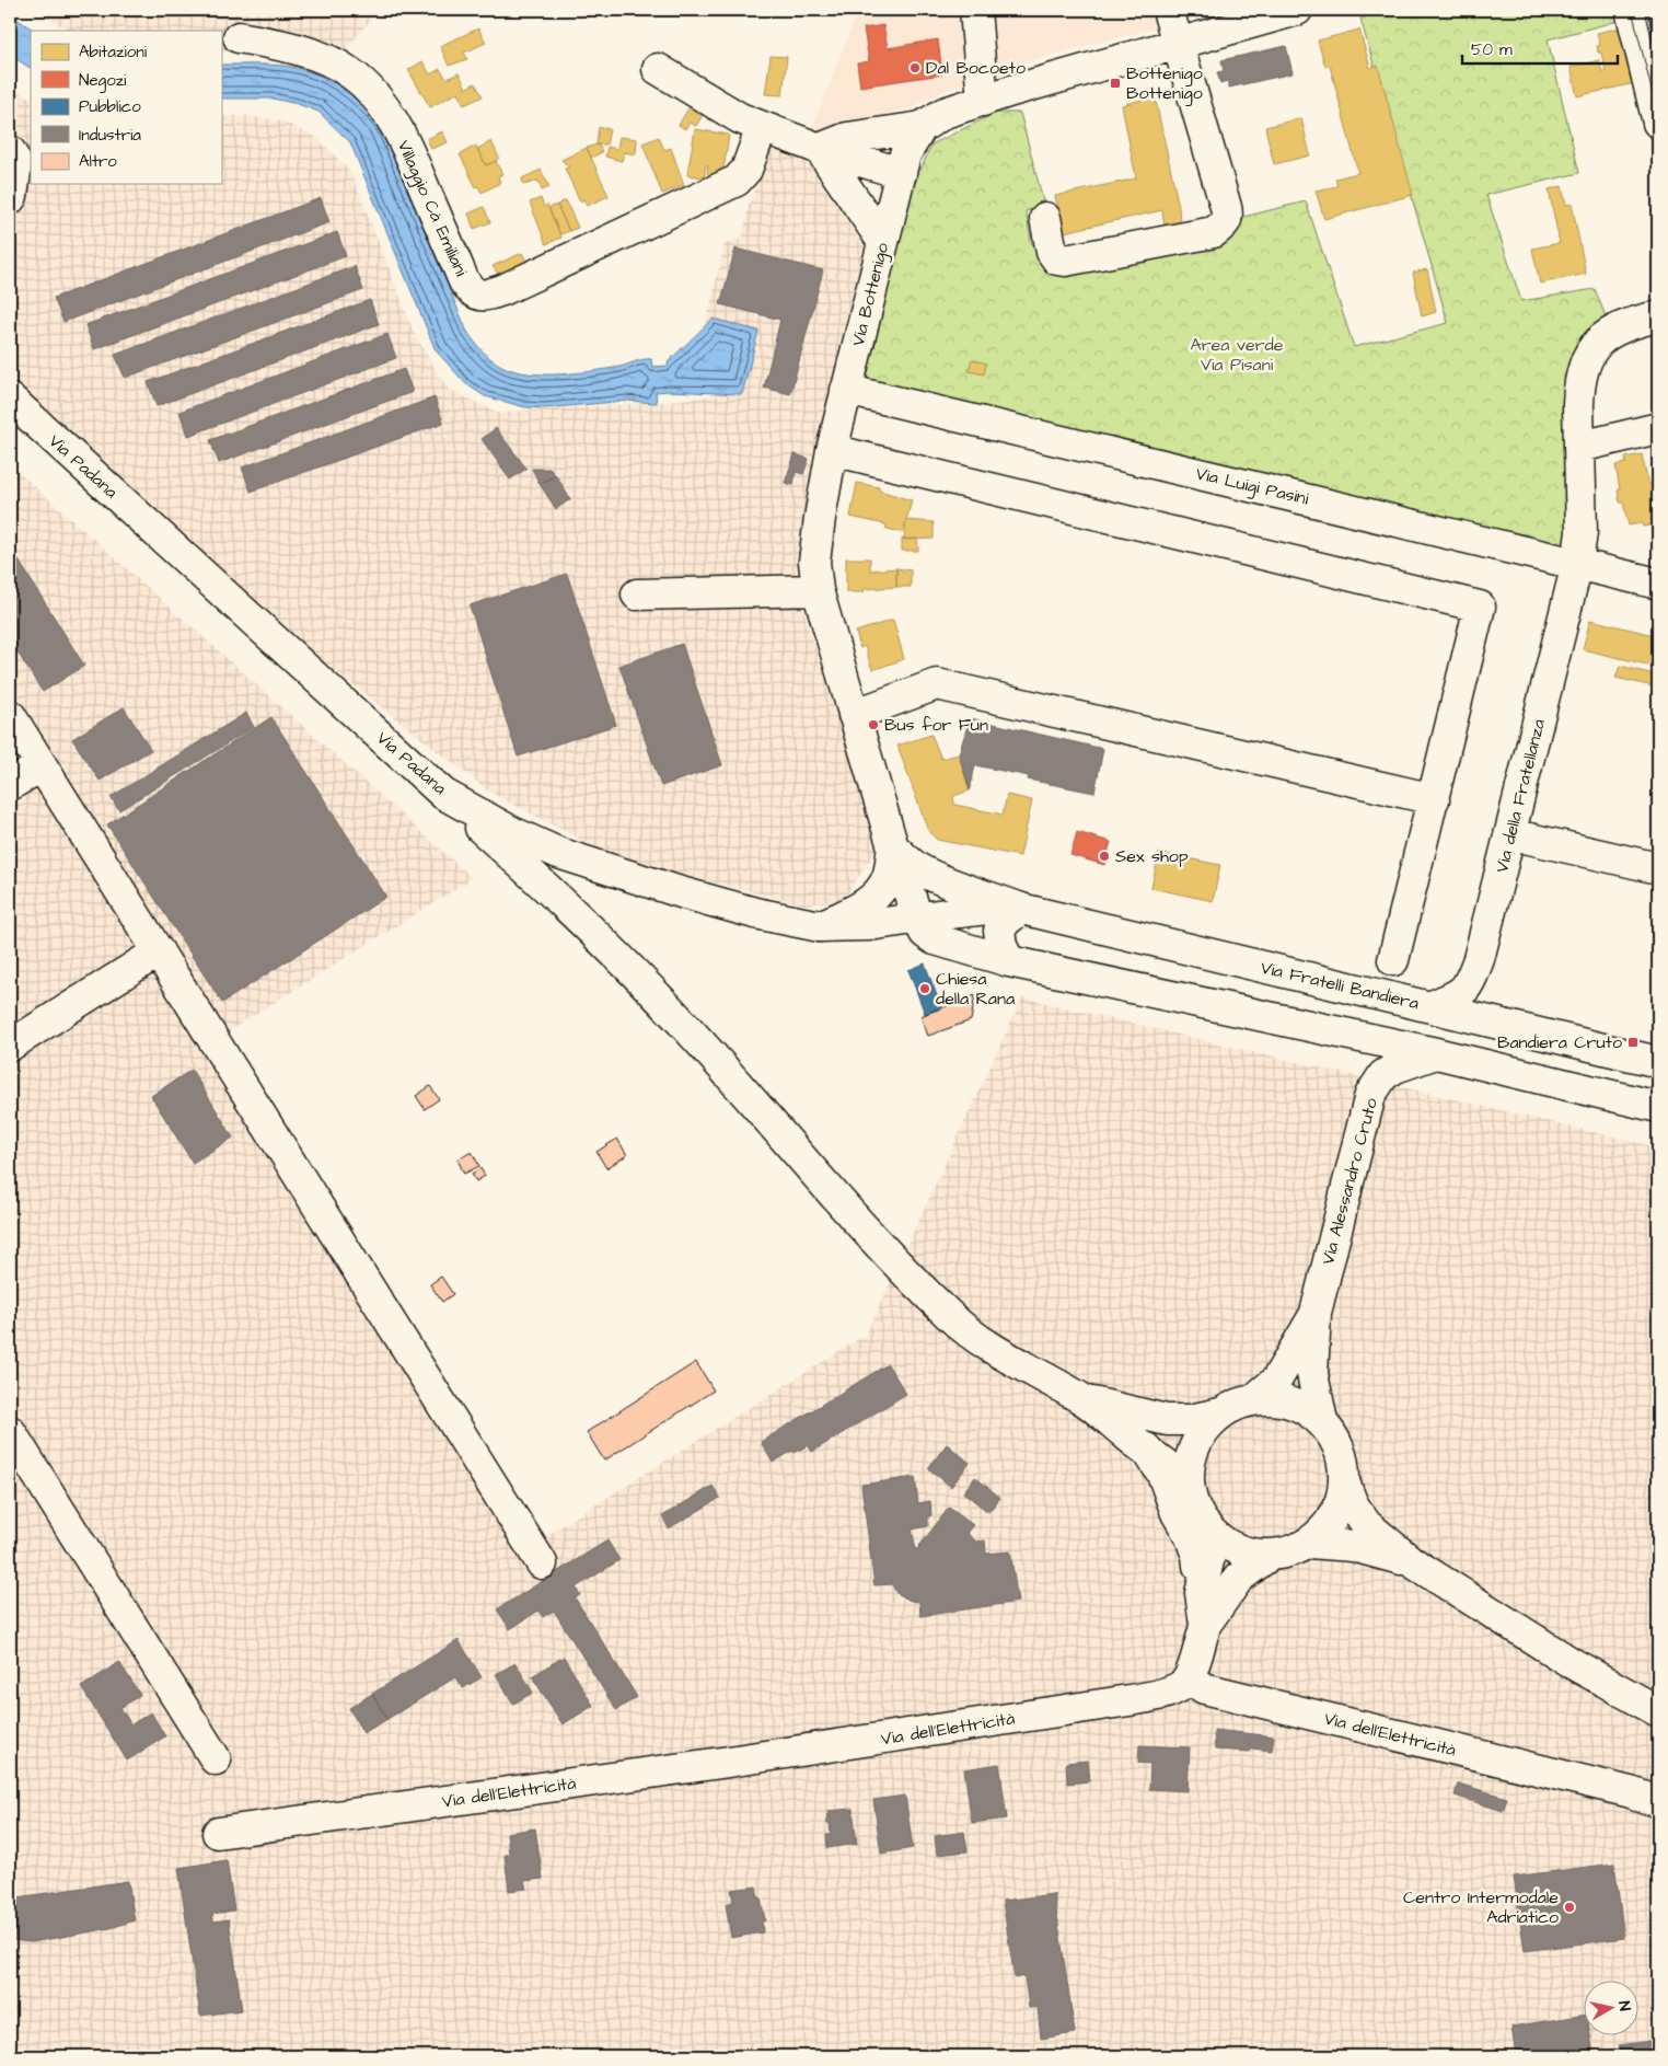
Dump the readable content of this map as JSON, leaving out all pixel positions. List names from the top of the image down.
{
  "streets": {
    "street": [
      "Villaggio Cà Emiliani",
      "Via Bottenigo",
      "Via Padana",
      "Via Luigi Pasini",
      "Via della Fratellanza",
      "Via Fratelli Bandiera",
      "Via Alessandro Cruto",
      "Via dell'Elettricità"
    ]
  },
  "crossings": [
    ["Via Bottenigo", "Via Luigi Pasini"],
    ["Via Bottenigo", "Via Fratelli Bandiera"],
    ["Via Padana", "Via Fratelli Bandiera"],
    ["Via Luigi Pasini", "Via della Fratellanza"],
    ["Via della Fratellanza", "Via Fratelli Bandiera"]
  ],
  "parks": ["Area verde Via Pisani"],
  "places": {
    "other": [
      "Dal Bocoeto",
      "Bus for Fun",
      "Sex shop",
      "Chiesa della Rana",
      "Centro Intermodale Adriatico"
    ],
    "transit": ["Bottenigo Bottenigo", "Bandiera Cruto"]
  },
  "legend": [
    "Abitazioni",
    "Negozi",
    "Pubblico",
    "Industria",
    "Altro"
  ],
  "scale_bar": "50 m",
  "north": "right"
}
